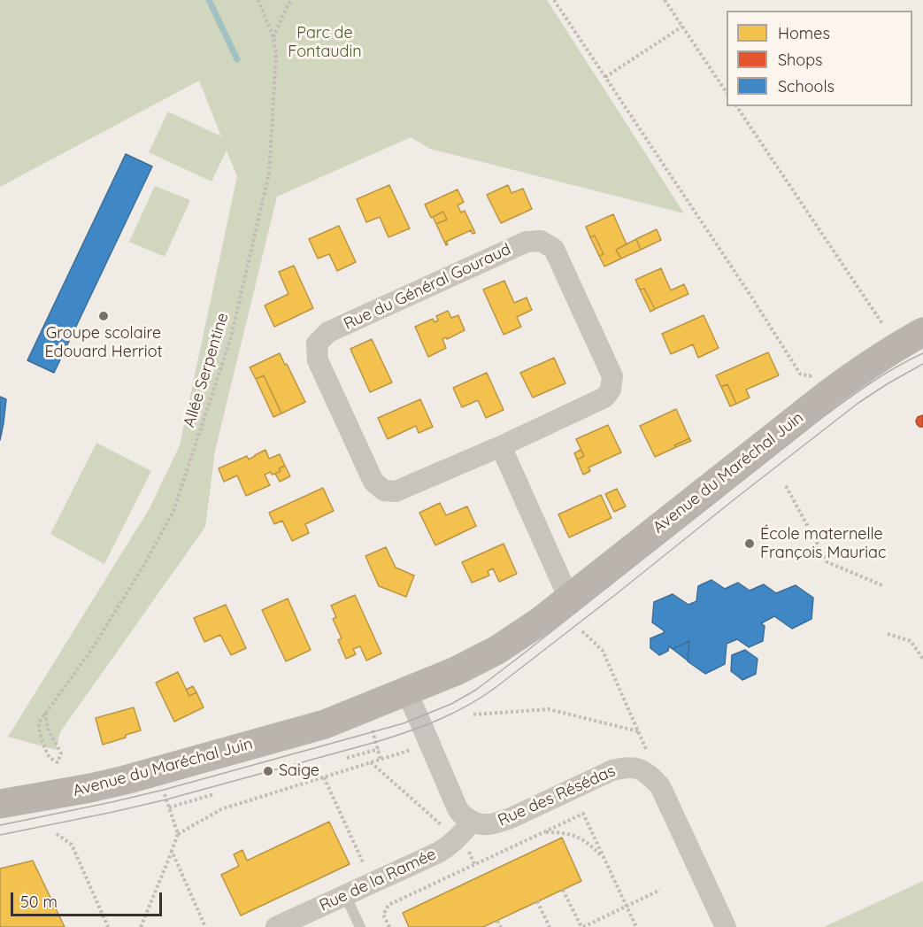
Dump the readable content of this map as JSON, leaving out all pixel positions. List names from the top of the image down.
{
  "streets": {
    "main road": ["Avenue du Maréchal Juin"],
    "street": ["Rue du Général Gouraud", "Rue des Résédas", "Rue de la Ramée"],
    "path": ["Allée Serpentine"]
  },
  "crossings": [
    ["Rue des Résédas", "Rue de la Ramée"]
  ],
  "parks": ["Parc de Fontaudin"],
  "places": ["Groupe scolaire Edouard Herriot", "École maternelle François Mauriac", "Saige"],
  "legend": ["Homes", "Shops", "Schools"],
  "scale_bar": "50 m"
}
